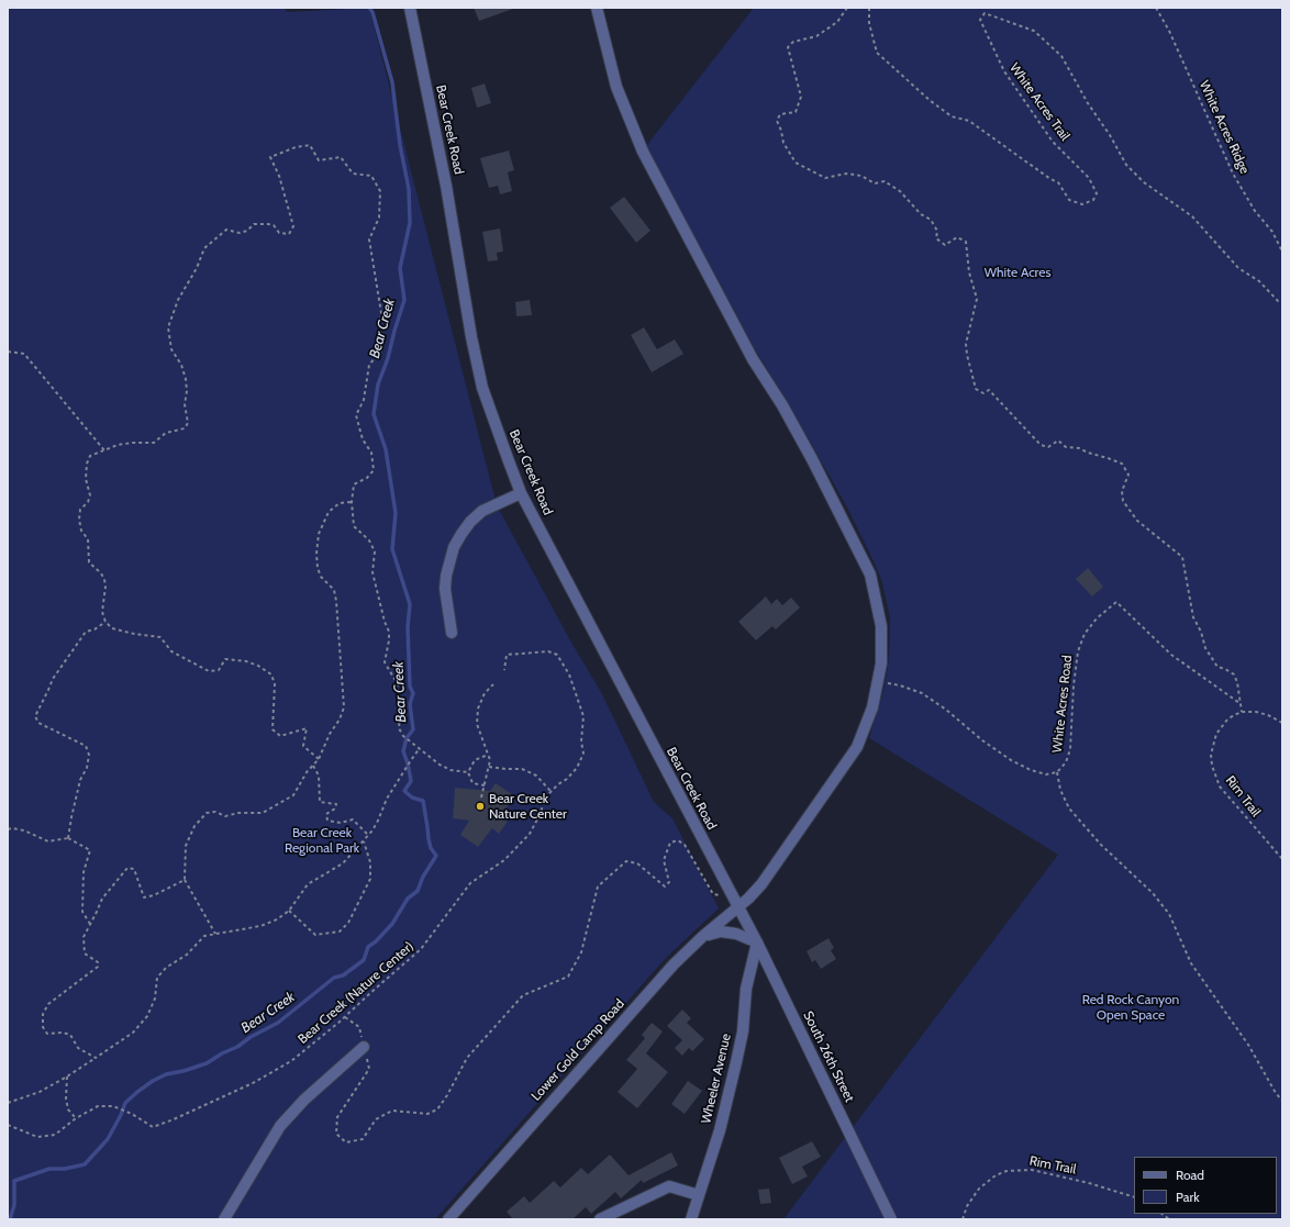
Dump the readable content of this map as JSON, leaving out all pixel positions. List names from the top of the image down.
{
  "streets": {
    "street": [
      "Bear Creek Road",
      "Lower Gold Camp Road",
      "South 26th Street",
      "Wheeler Avenue"
    ],
    "path": [
      "White Acres Trail",
      "White Acres Ridge",
      "White Acres Road",
      "Rim Trail",
      "Bear Creek (Nature Center)"
    ]
  },
  "crossings": [
    ["Bear Creek Road", "Lower Gold Camp Road"],
    ["Bear Creek Road", "South 26th Street"],
    ["White Acres Road", "Lower Gold Camp Road"],
    ["Lower Gold Camp Road", "South 26th Street"],
    ["South 26th Street", "Wheeler Avenue"]
  ],
  "water": ["Bear Creek"],
  "parks": ["White Acres", "Bear Creek Regional Park", "Red Rock Canyon Open Space"],
  "places": ["Bear Creek Nature Center"],
  "legend": ["Road", "Park"]
}
